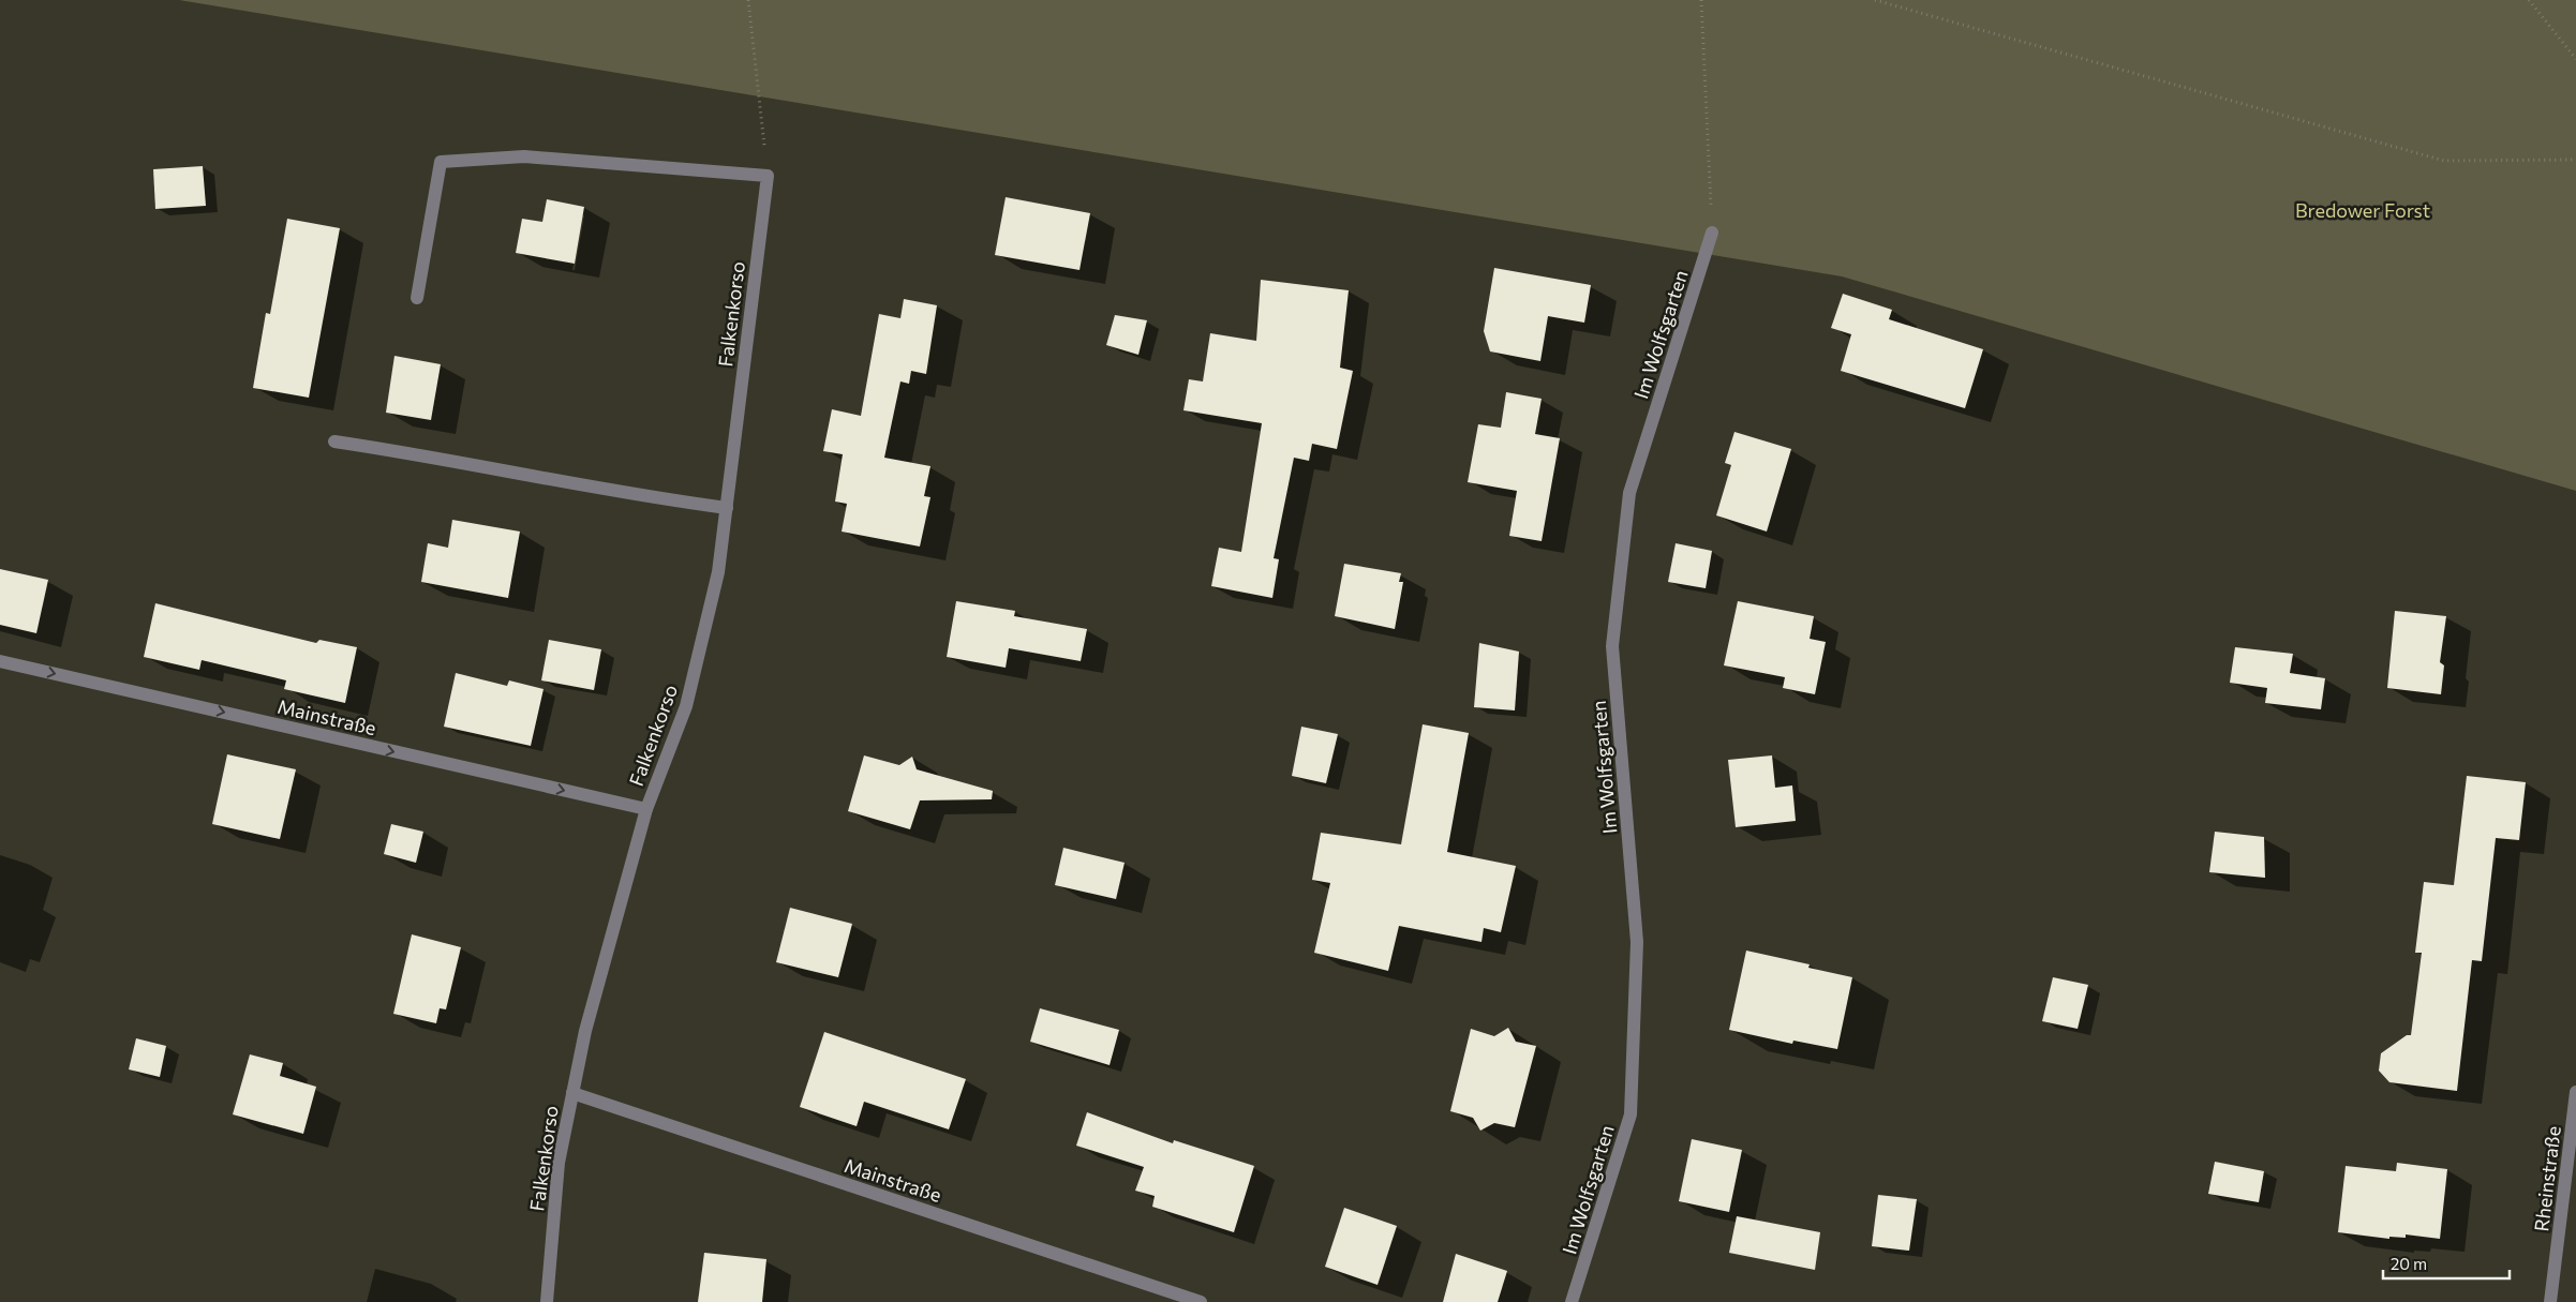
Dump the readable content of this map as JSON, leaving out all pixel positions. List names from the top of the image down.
{
  "streets": {
    "street": [
      "Falkenkorso",
      "Im Wolfsgarten",
      "Mainstraße",
      "Rheinstraße"
    ]
  },
  "crossings": [
    ["Falkenkorso", "Mainstraße"]
  ],
  "one_way": ["Mainstraße"],
  "parks": ["Bredower Forst"],
  "scale_bar": "20 m"
}
